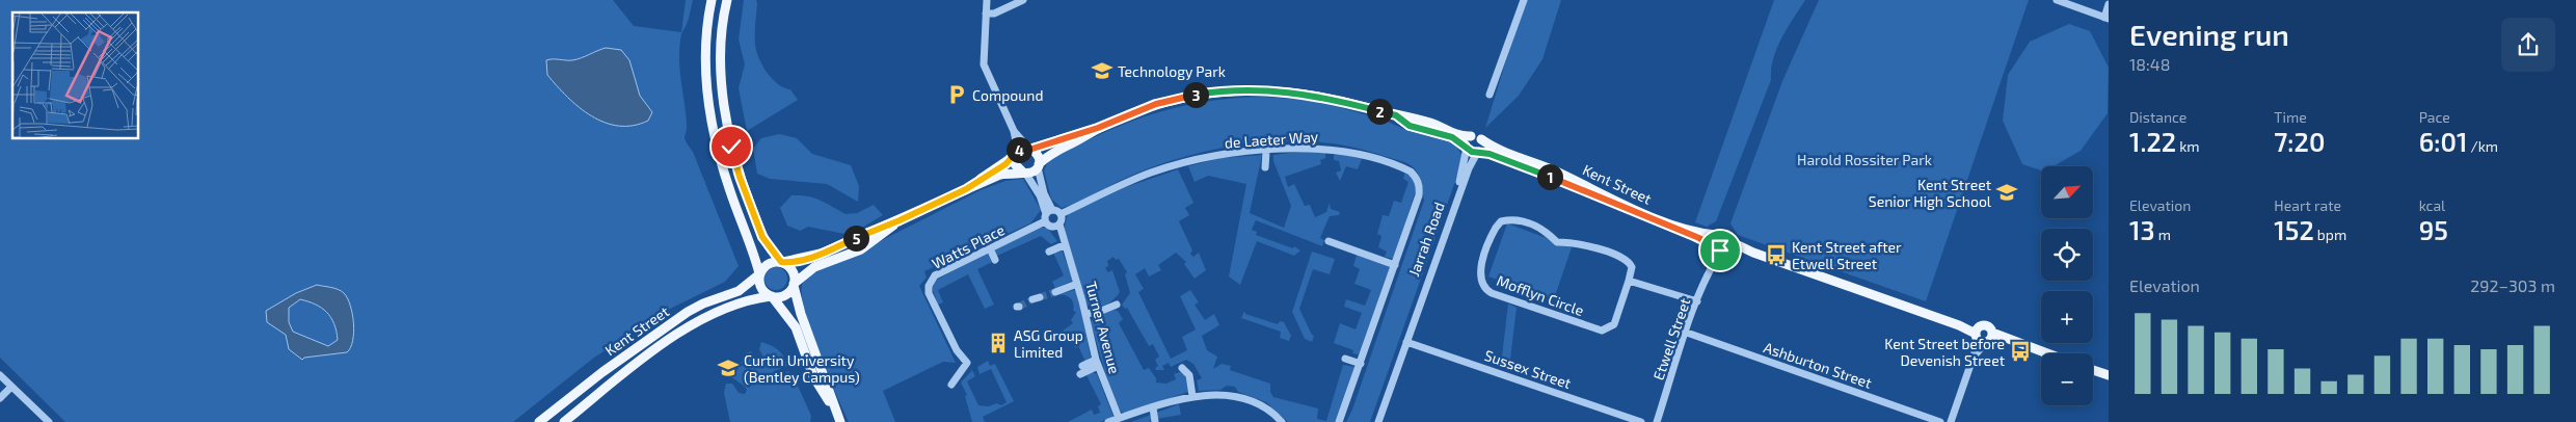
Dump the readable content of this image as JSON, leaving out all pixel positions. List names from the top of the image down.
{
  "streets": {
    "main road": ["Kent Street"],
    "street": [
      "de Laeter Way",
      "Jarrah Road",
      "Watts Place",
      "Mofflyn Circle",
      "Turner Avenue",
      "Etwell Street",
      "Ashburton Street",
      "Sussex Street"
    ]
  },
  "crossings": [
    ["de Laeter Way", "Turner Avenue"],
    ["Kent Street", "Jarrah Road"],
    ["Kent Street", "Etwell Street"],
    ["Jarrah Road", "Sussex Street"],
    ["Etwell Street", "Ashburton Street"]
  ],
  "parks": ["Harold Rossiter Park"],
  "places": {
    "school or university": ["Technology Park", "Kent Street Senior High School", "Curtin University (Bentley Campus)"],
    "parking": ["Compound"],
    "bus stop": ["Kent Street after Etwell Street", "Kent Street before Devenish Street"],
    "building": ["ASG Group Limited"]
  },
  "north": "top right",
  "page": {
    "heading": ["Evening run", "18:48"],
    "pins": [
      "3",
      "2",
      "4",
      "1",
      "5"
    ],
    "stats": [
      ["Distance", "1.22 km"],
      ["Time", "7:20"],
      ["Pace", "6:01 /km"],
      ["Elevation", "13 m"],
      ["Heart rate", "152 bpm"],
      ["kcal", "95"]
    ],
    "map_buttons": ["+", "−"],
    "chart": ["Elevation", "292–303 m"]
  }
}
